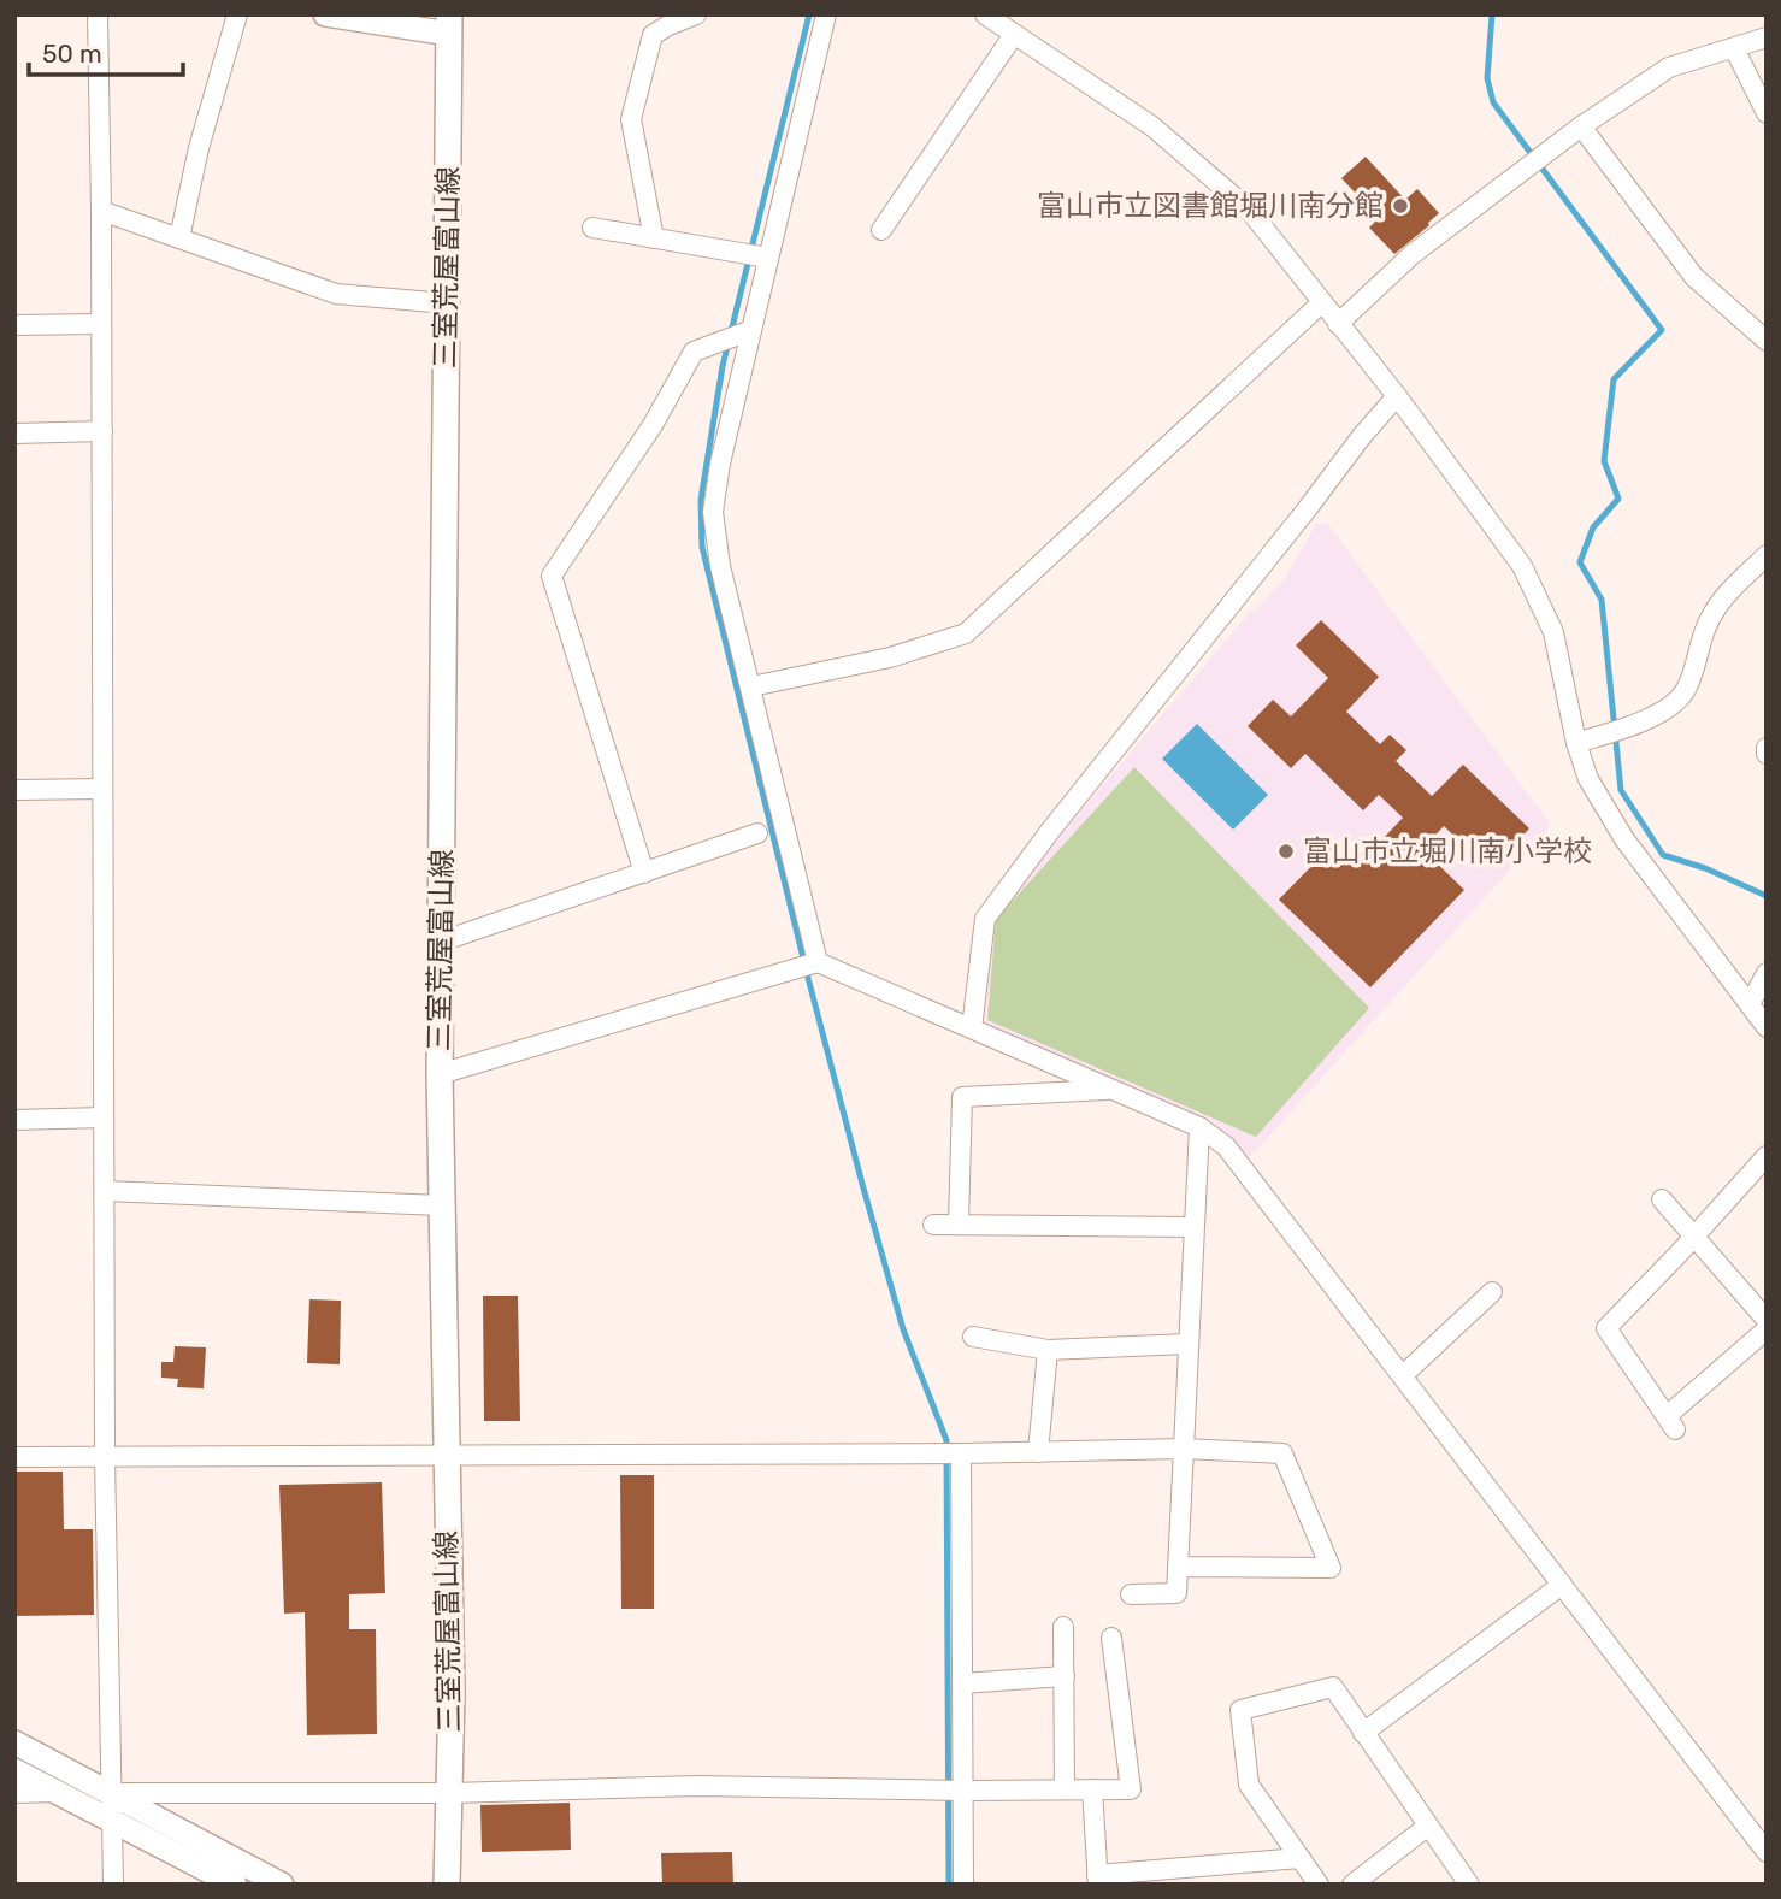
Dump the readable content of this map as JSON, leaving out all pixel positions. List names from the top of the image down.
{
  "streets": {
    "main road": ["三室荒屋富山線"]
  },
  "places": ["富山市立図書館堀川南分館", "富山市立堀川南小学校"],
  "scale_bar": "50 m"
}
